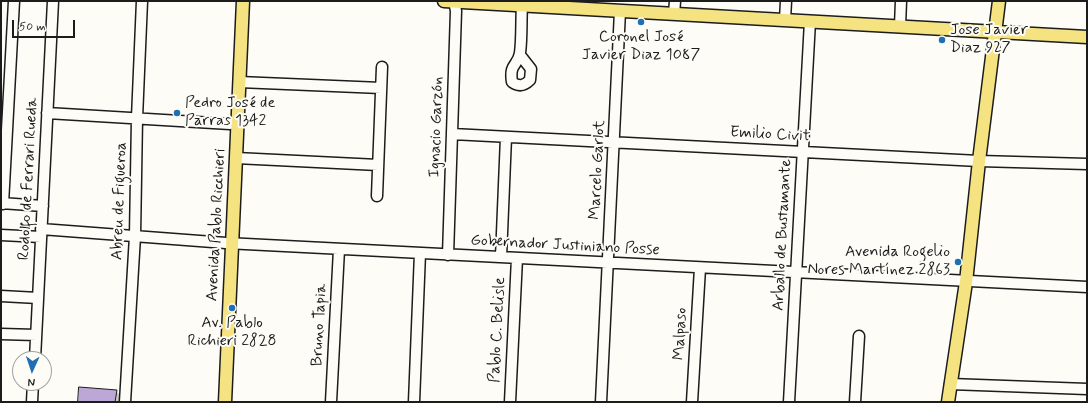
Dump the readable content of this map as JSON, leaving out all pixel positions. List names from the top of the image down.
{
  "streets": {
    "main road": ["Avenida Pablo Ricchieri"],
    "street": [
      "Ignacio Garzón",
      "Emilio Civit",
      "Marcelo Garlot",
      "Rodolfo de Ferrari Rueda",
      "Abreu de Figueroa",
      "Arballo de Bustamante",
      "Gobernador Justiniano Posse",
      "Bruno Tapia",
      "Pablo C. Belisle",
      "Malpaso"
    ]
  },
  "crossings": [
    ["Ignacio Garzón", "Emilio Civit"],
    ["Ignacio Garzón", "Gobernador Justiniano Posse"],
    ["Emilio Civit", "Marcelo Garlot"],
    ["Emilio Civit", "Arballo de Bustamante"],
    ["Emilio Civit", "Pablo C. Belisle"],
    ["Marcelo Garlot", "Gobernador Justiniano Posse"],
    ["Rodolfo de Ferrari Rueda", "Gobernador Justiniano Posse"],
    ["Abreu de Figueroa", "Gobernador Justiniano Posse"],
    ["Avenida Pablo Ricchieri", "Gobernador Justiniano Posse"],
    ["Arballo de Bustamante", "Gobernador Justiniano Posse"],
    ["Gobernador Justiniano Posse", "Bruno Tapia"],
    ["Gobernador Justiniano Posse", "Pablo C. Belisle"],
    ["Gobernador Justiniano Posse", "Malpaso"]
  ],
  "places": [
    "Coronel José Javier Diaz 1087",
    "Jose Javier Diaz 927",
    "Pedro José de Parras 1342",
    "Avenida Rogelio Nores Martínez 2863",
    "Av. Pablo Richieri 2828"
  ],
  "scale_bar": "50 m",
  "north": "bottom"
}
